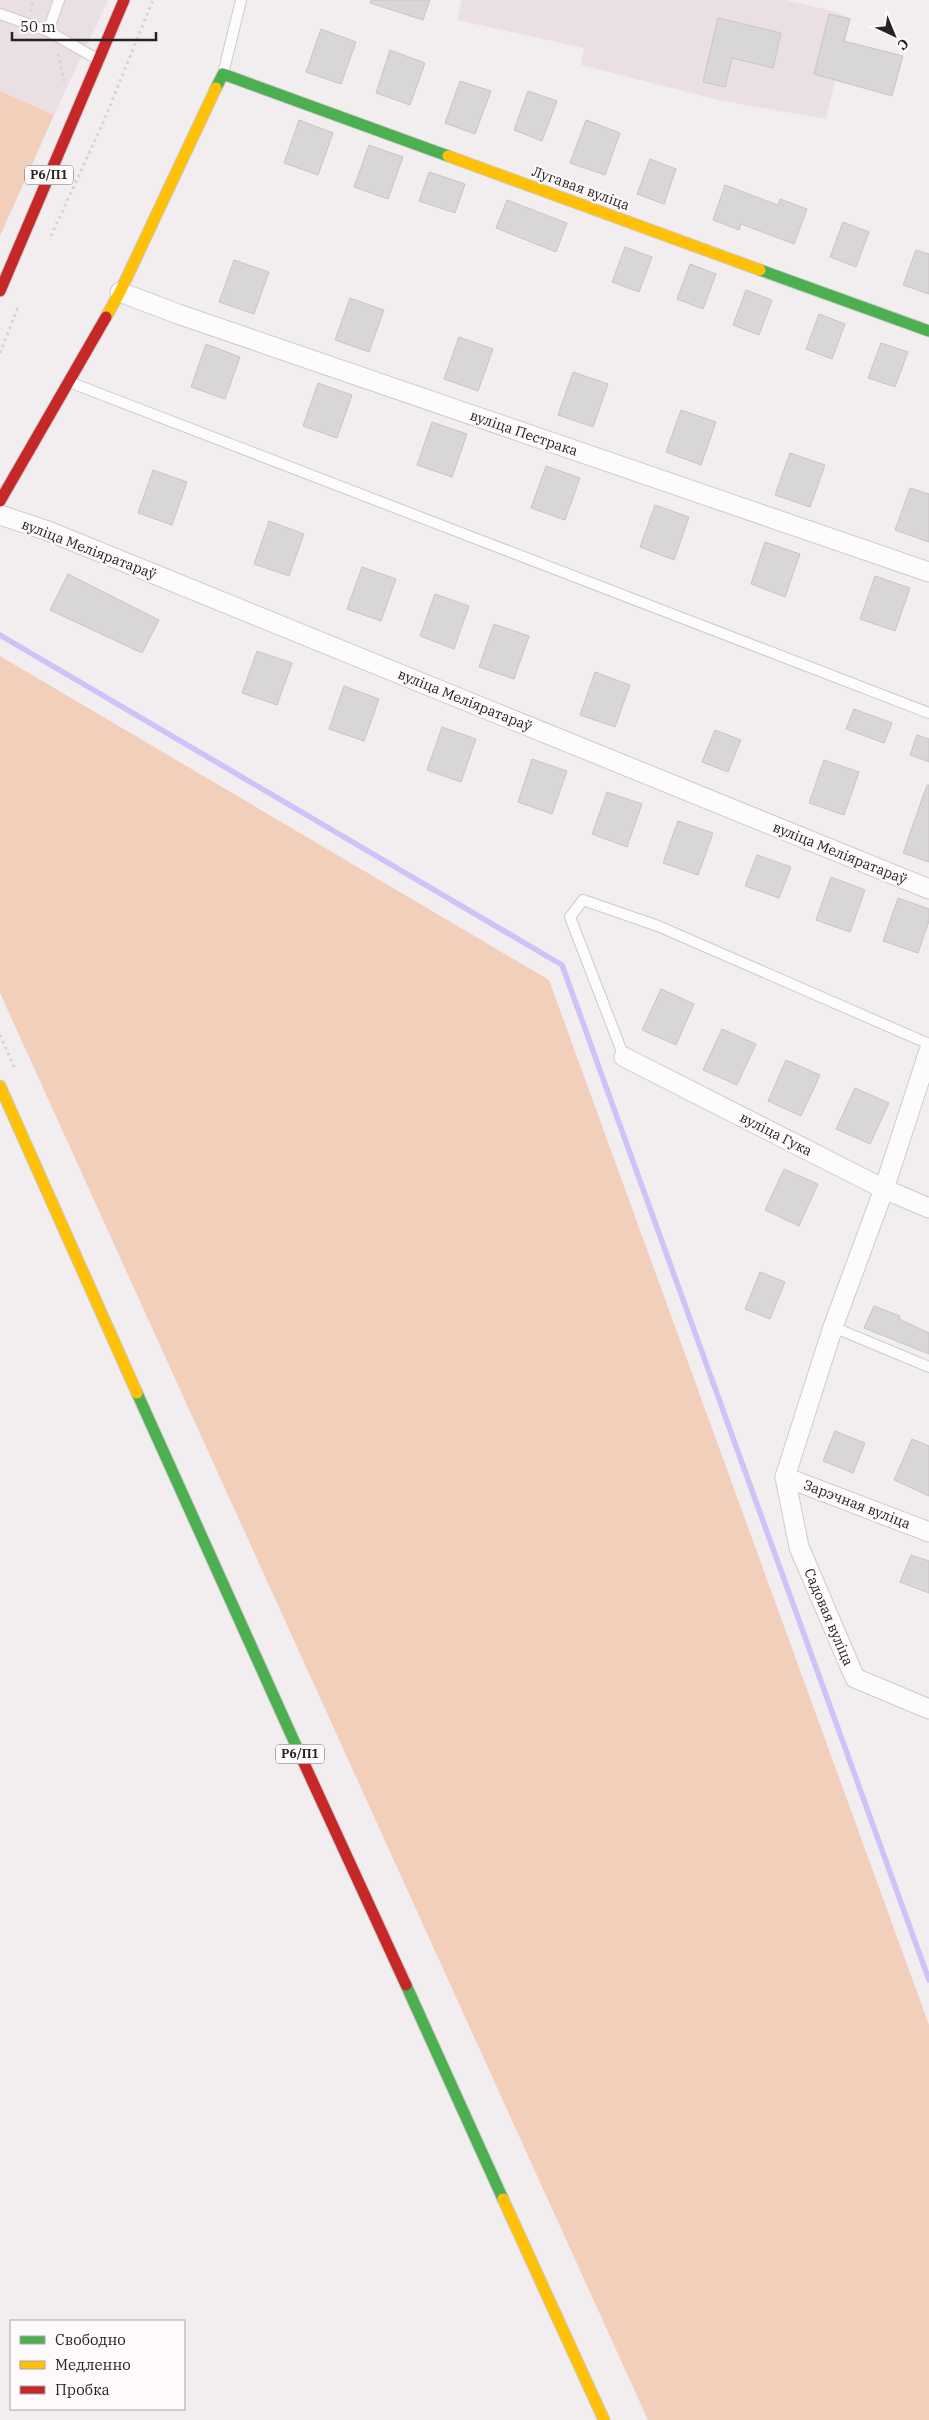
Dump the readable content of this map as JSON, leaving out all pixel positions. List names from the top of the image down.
{
  "streets": {
    "main road": ["Р6/П1", "Лугавая вуліца"],
    "street": [
      "вуліца Пестрака",
      "вуліца Меліяратараў",
      "вуліца Гука",
      "Зарэчная вуліца",
      "Садовая вуліца"
    ]
  },
  "crossings": [
    ["Зарэчная вуліца", "Садовая вуліца"]
  ],
  "legend": ["Свободно", "Медленно", "Пробка"],
  "scale_bar": "50 m",
  "north": "bottom right"
}
